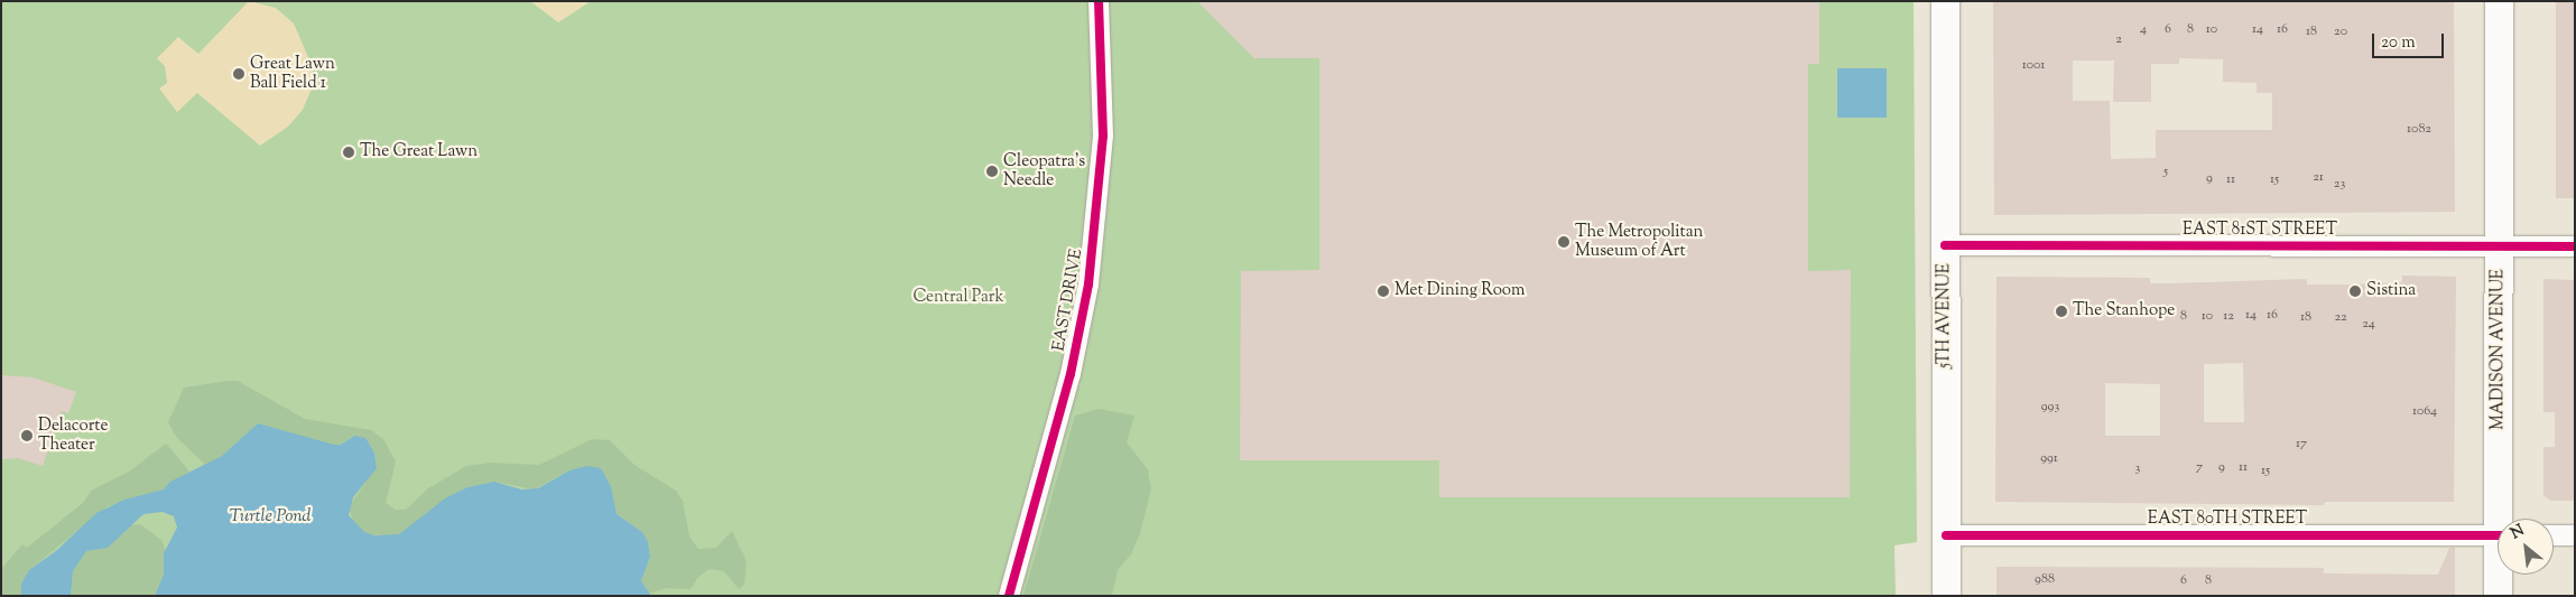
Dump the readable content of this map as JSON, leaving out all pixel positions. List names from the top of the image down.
{
  "streets": {
    "main road": ["5TH AVENUE", "MADISON AVENUE"],
    "street": ["EAST 81ST STREET", "EAST DRIVE", "EAST 80TH STREET"]
  },
  "crossings": [
    ["EAST 81ST STREET", "5TH AVENUE"],
    ["EAST 81ST STREET", "MADISON AVENUE"],
    ["5TH AVENUE", "EAST 80TH STREET"]
  ],
  "water": ["Turtle Pond"],
  "parks": ["Central Park"],
  "places": [
    "Great Lawn Ball Field 1",
    "The Great Lawn",
    "Cleopatra's Needle",
    "The Metropolitan Museum of Art",
    "Met Dining Room",
    "Sistina",
    "The Stanhope",
    "Delacorte Theater"
  ],
  "house_numbers": [
    "4",
    "6",
    "8",
    "10",
    "14",
    "16",
    "18",
    "20",
    "2",
    "1001",
    "1082",
    "5",
    "21",
    "9",
    "11",
    "15",
    "23",
    "14",
    "16",
    "8",
    "10",
    "12",
    "18",
    "22",
    "24",
    "993",
    "1064",
    "17",
    "991",
    "7",
    "9",
    "11",
    "3",
    "15",
    "988",
    "6",
    "8"
  ],
  "scale_bar": "20 m",
  "north": "top left"
}
